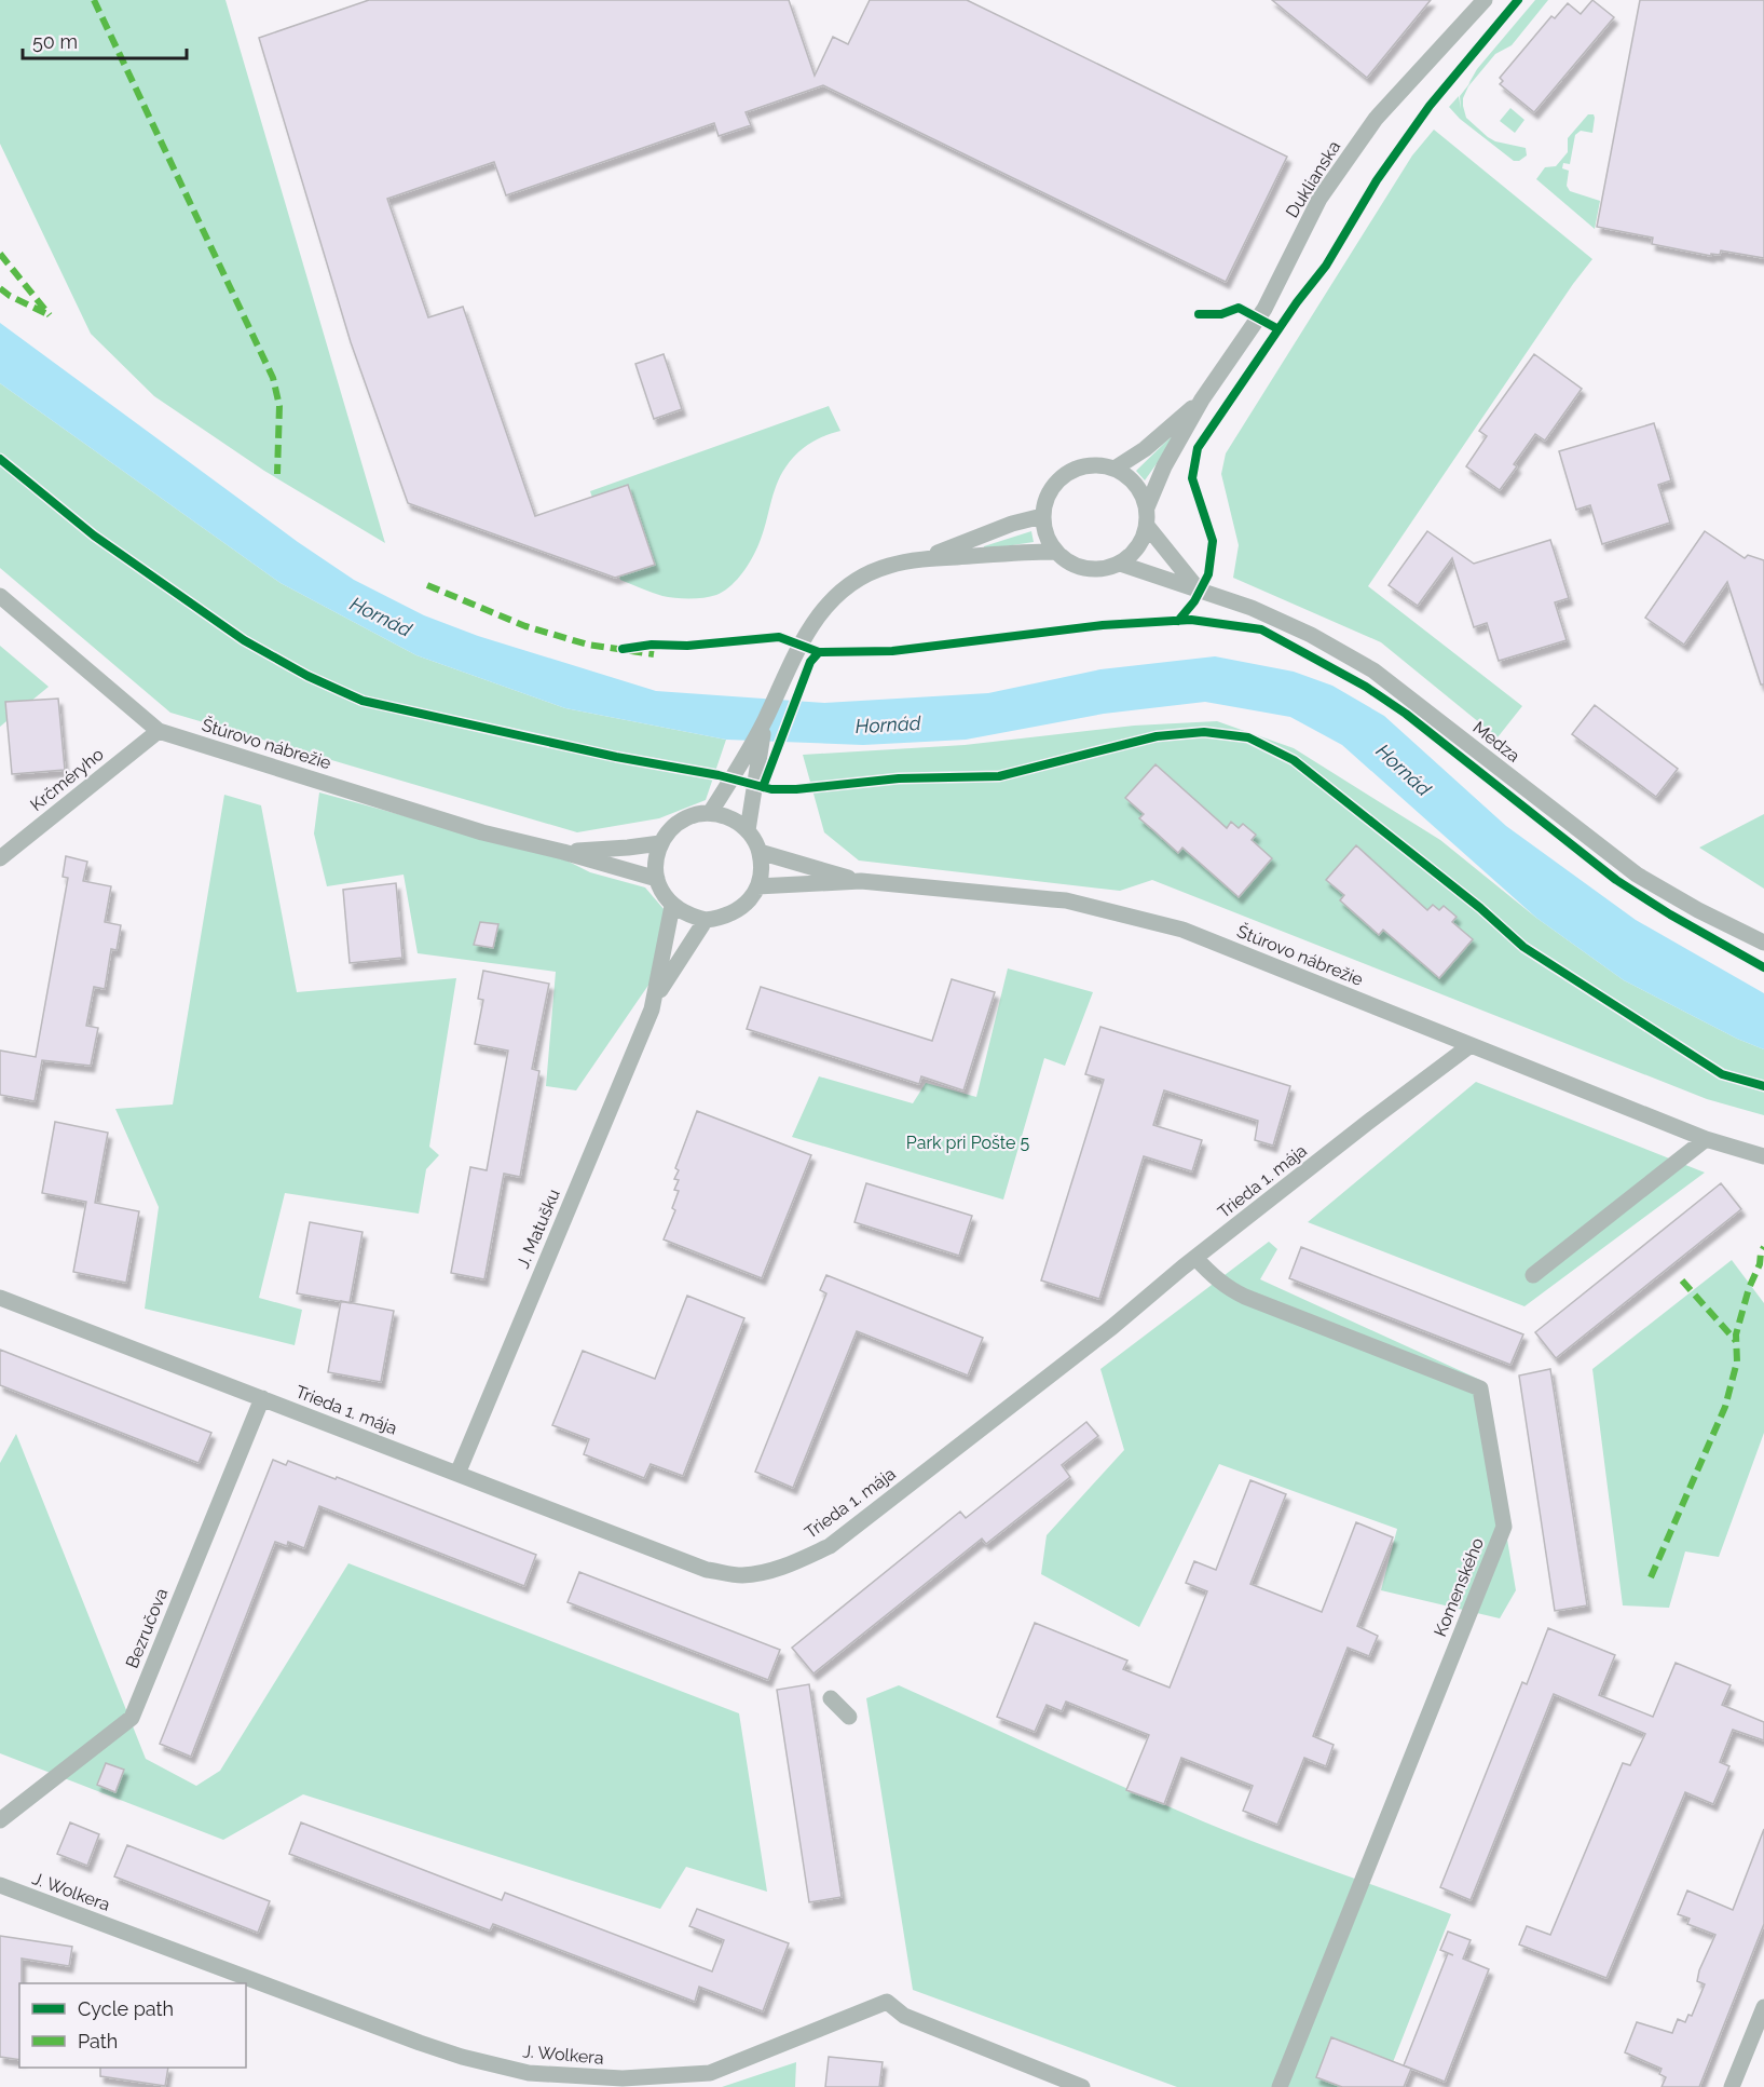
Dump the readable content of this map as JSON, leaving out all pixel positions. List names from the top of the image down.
{
  "streets": {
    "street": [
      "Duklianska",
      "Medza",
      "Štúrovo nábrežie",
      "Krčméryho",
      "Trieda 1. mája",
      "J. Matušku",
      "Komenského",
      "Bezručova",
      "J. Wolkera"
    ]
  },
  "crossings": [
    ["Štúrovo nábrežie", "Krčméryho"],
    ["Štúrovo nábrežie", "Trieda 1. mája"],
    ["Trieda 1. mája", "J. Matušku"],
    ["Trieda 1. mája", "Komenského"],
    ["Trieda 1. mája", "Bezručova"]
  ],
  "water": ["Hornád"],
  "parks": ["Park pri Pošte 5"],
  "legend": ["Cycle path", "Path"],
  "scale_bar": "50 m"
}
